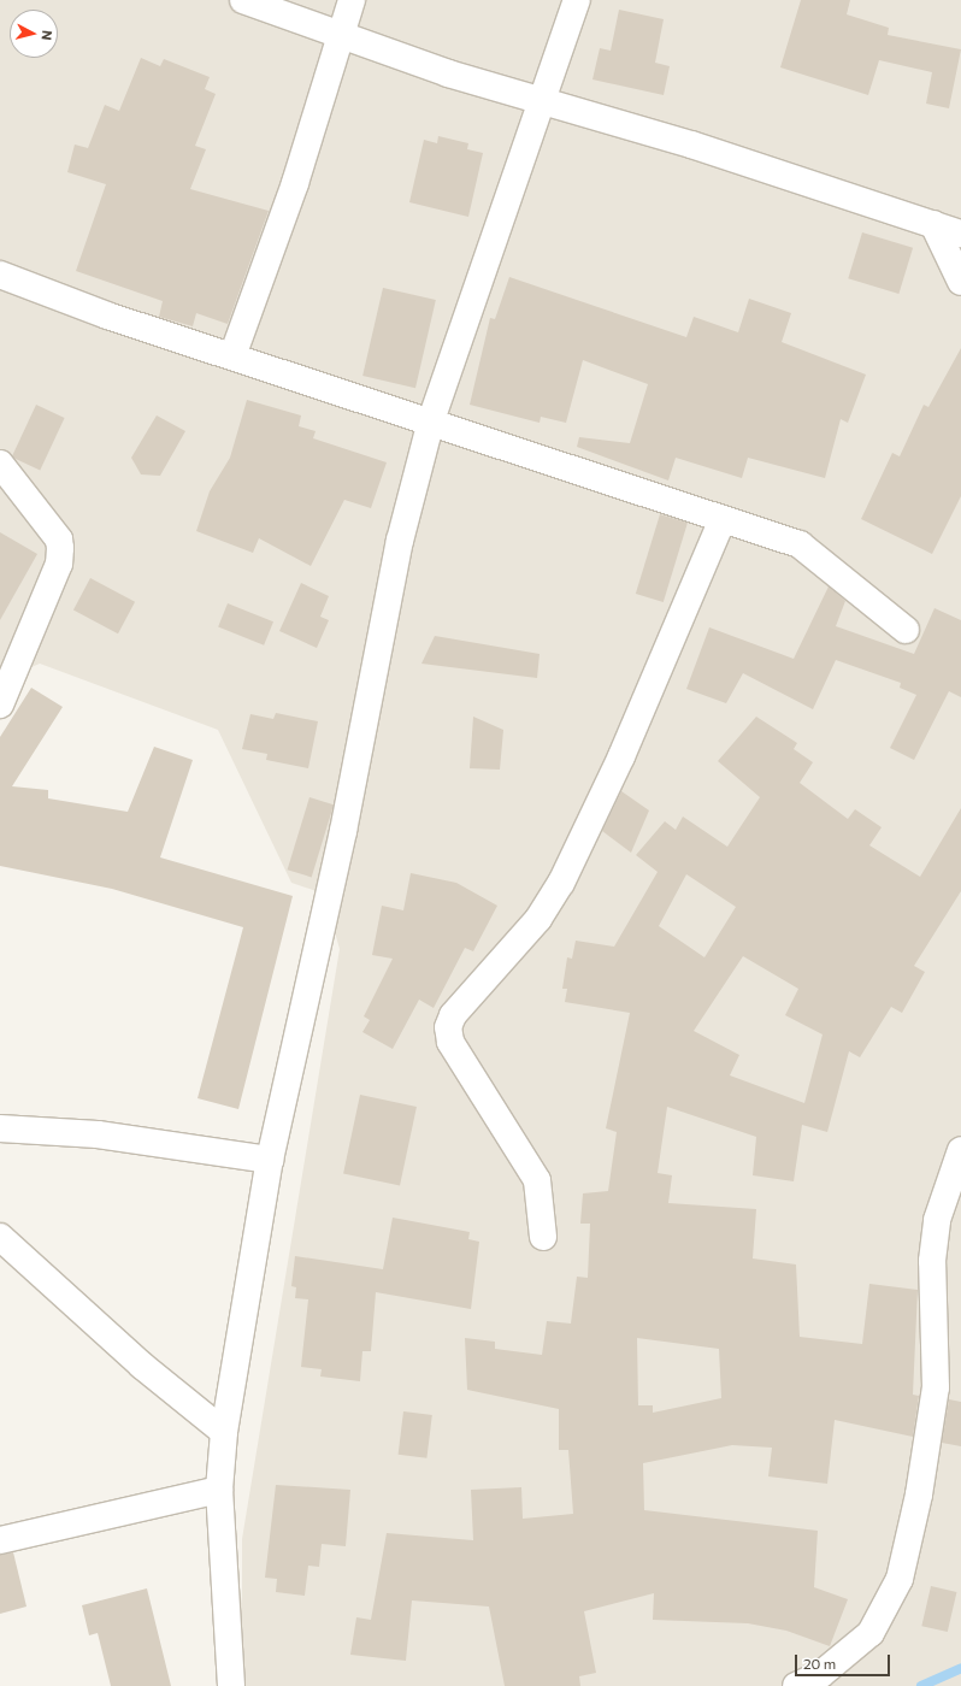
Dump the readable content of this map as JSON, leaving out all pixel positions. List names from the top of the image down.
{
  "scale_bar": "20 m",
  "north": "right"
}
